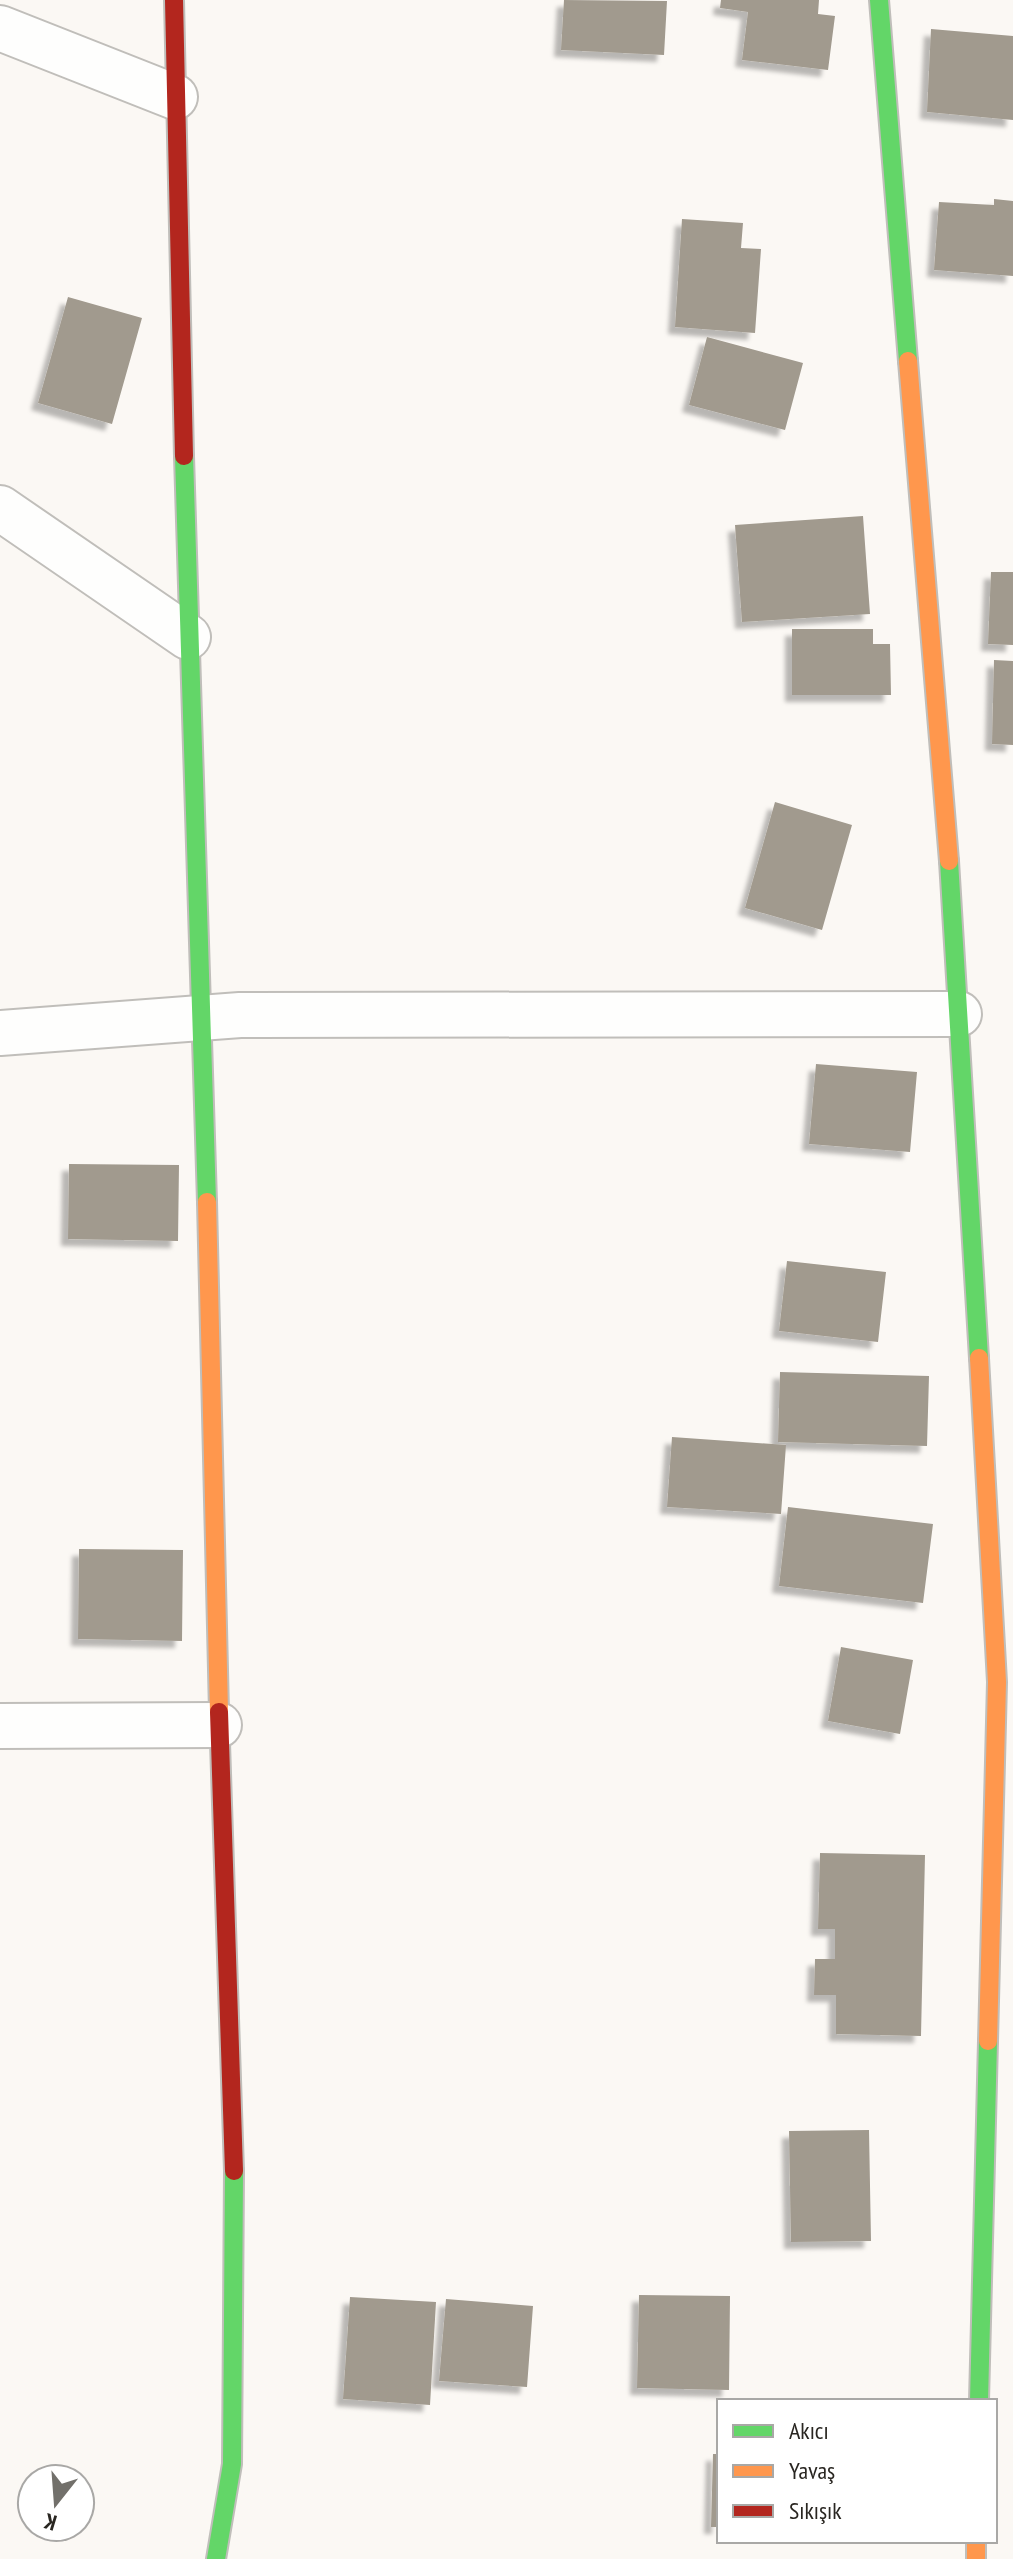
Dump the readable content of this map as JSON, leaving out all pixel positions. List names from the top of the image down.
{
  "legend": ["Akıcı", "Yavaş", "Sıkışık"],
  "north": "bottom"
}
